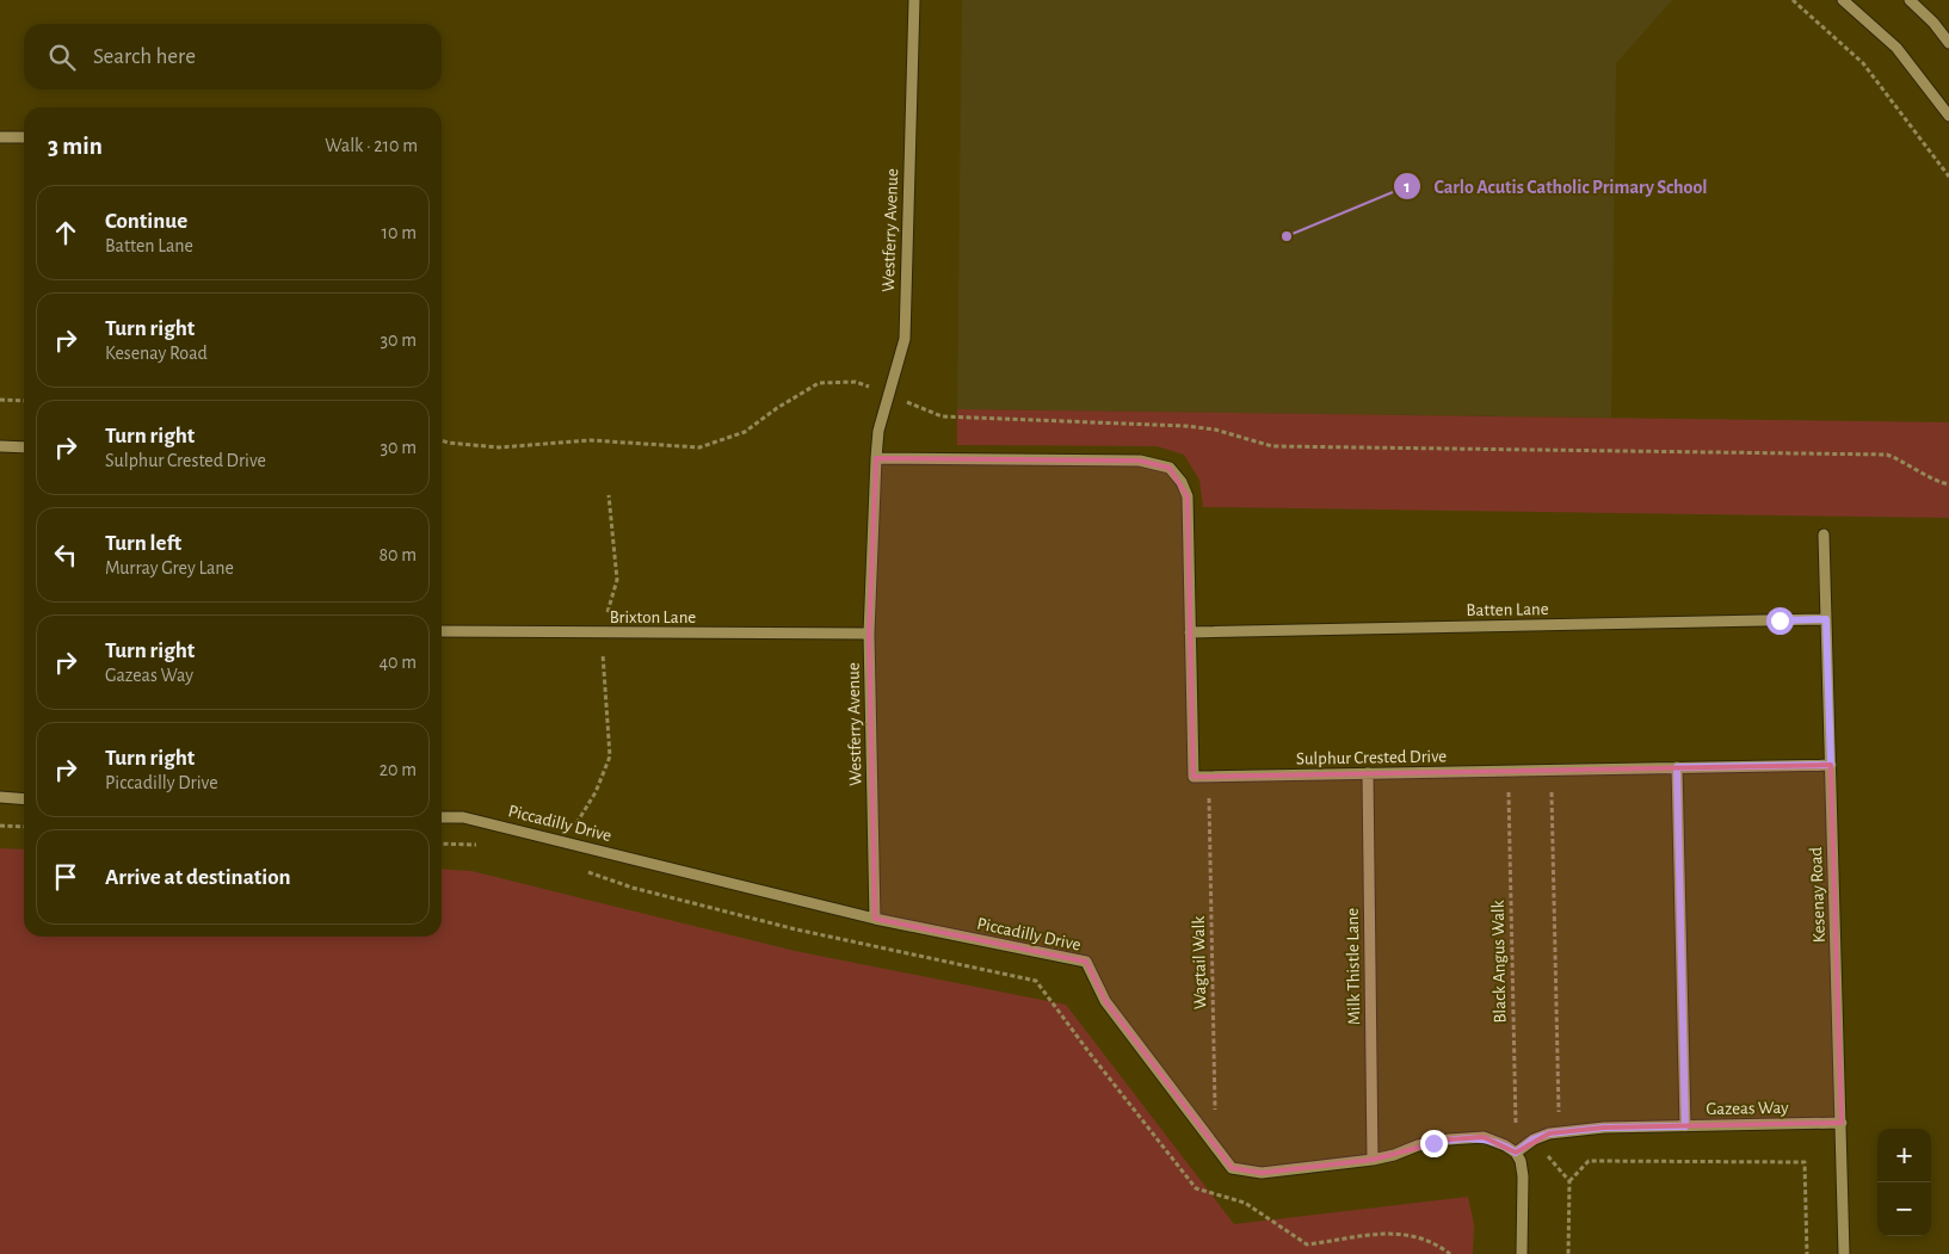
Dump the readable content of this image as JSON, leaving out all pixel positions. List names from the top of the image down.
{
  "streets": {
    "street": [
      "Westferry Avenue",
      "Batten Lane",
      "Brixton Lane",
      "Sulphur Crested Drive",
      "Piccadilly Drive",
      "Kesenay Road",
      "Milk Thistle Lane",
      "Gazeas Way"
    ],
    "path": ["Black Angus Walk", "Wagtail Walk"]
  },
  "crossings": [
    ["Westferry Avenue", "Brixton Lane"],
    ["Westferry Avenue", "Piccadilly Drive"],
    ["Batten Lane", "Kesenay Road"],
    ["Sulphur Crested Drive", "Kesenay Road"],
    ["Sulphur Crested Drive", "Black Angus Walk"],
    ["Sulphur Crested Drive", "Wagtail Walk"],
    ["Sulphur Crested Drive", "Milk Thistle Lane"],
    ["Piccadilly Drive", "Black Angus Walk"],
    ["Piccadilly Drive", "Wagtail Walk"],
    ["Piccadilly Drive", "Milk Thistle Lane"],
    ["Piccadilly Drive", "Gazeas Way"],
    ["Kesenay Road", "Gazeas Way"],
    ["Black Angus Walk", "Gazeas Way"]
  ],
  "places": ["Carlo Acutis Catholic Primary School"],
  "page": {
    "search": "Search here",
    "heading": ["3 min", "Walk · 210 m"],
    "list": [
      ["Continue", "Batten Lane", "10 m"],
      ["Turn right", "Kesenay Road", "30 m"],
      ["Turn right", "Sulphur Crested Drive", "30 m"],
      ["Turn left", "Murray Grey Lane", "80 m"],
      ["Turn right", "Gazeas Way", "40 m"],
      ["Turn right", "Piccadilly Drive", "20 m"],
      "Arrive at destination"
    ],
    "map_buttons": ["+", "−"]
  }
}
